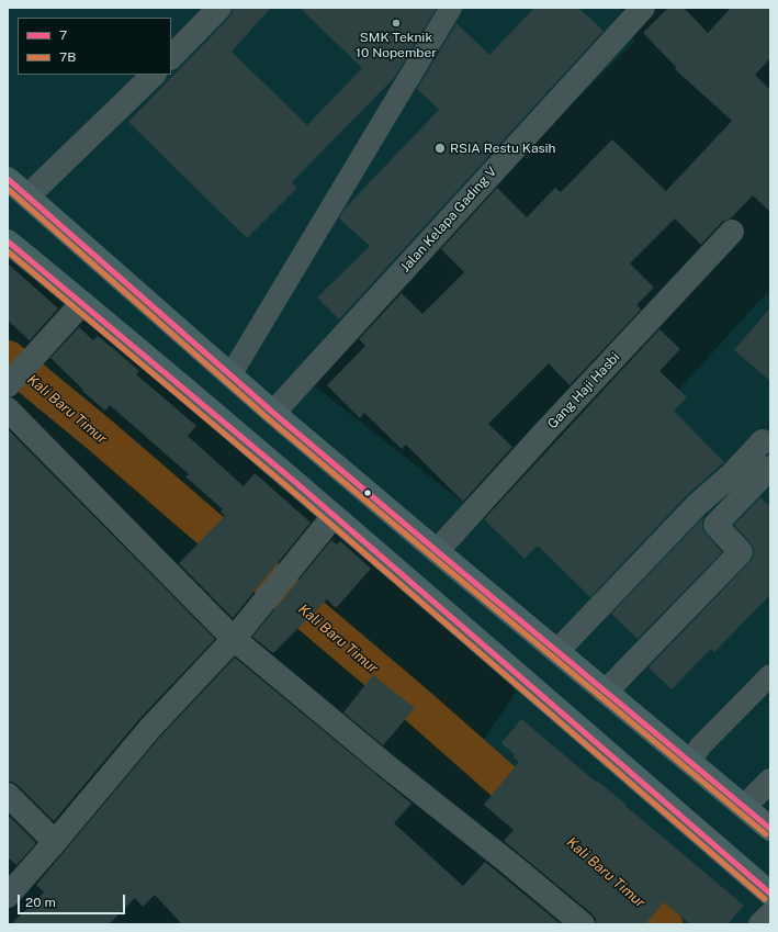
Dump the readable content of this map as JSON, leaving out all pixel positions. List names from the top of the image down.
{
  "streets": {
    "street": ["Jalan Kelapa Gading V", "Gang Haji Hasbi"]
  },
  "water": ["Kali Baru Timur"],
  "places": ["SMK Teknik 10 Nopember", "RSIA Restu Kasih"],
  "lines": ["transit line 7", "transit line 7B"],
  "legend": ["7", "7B"],
  "scale_bar": "20 m"
}
